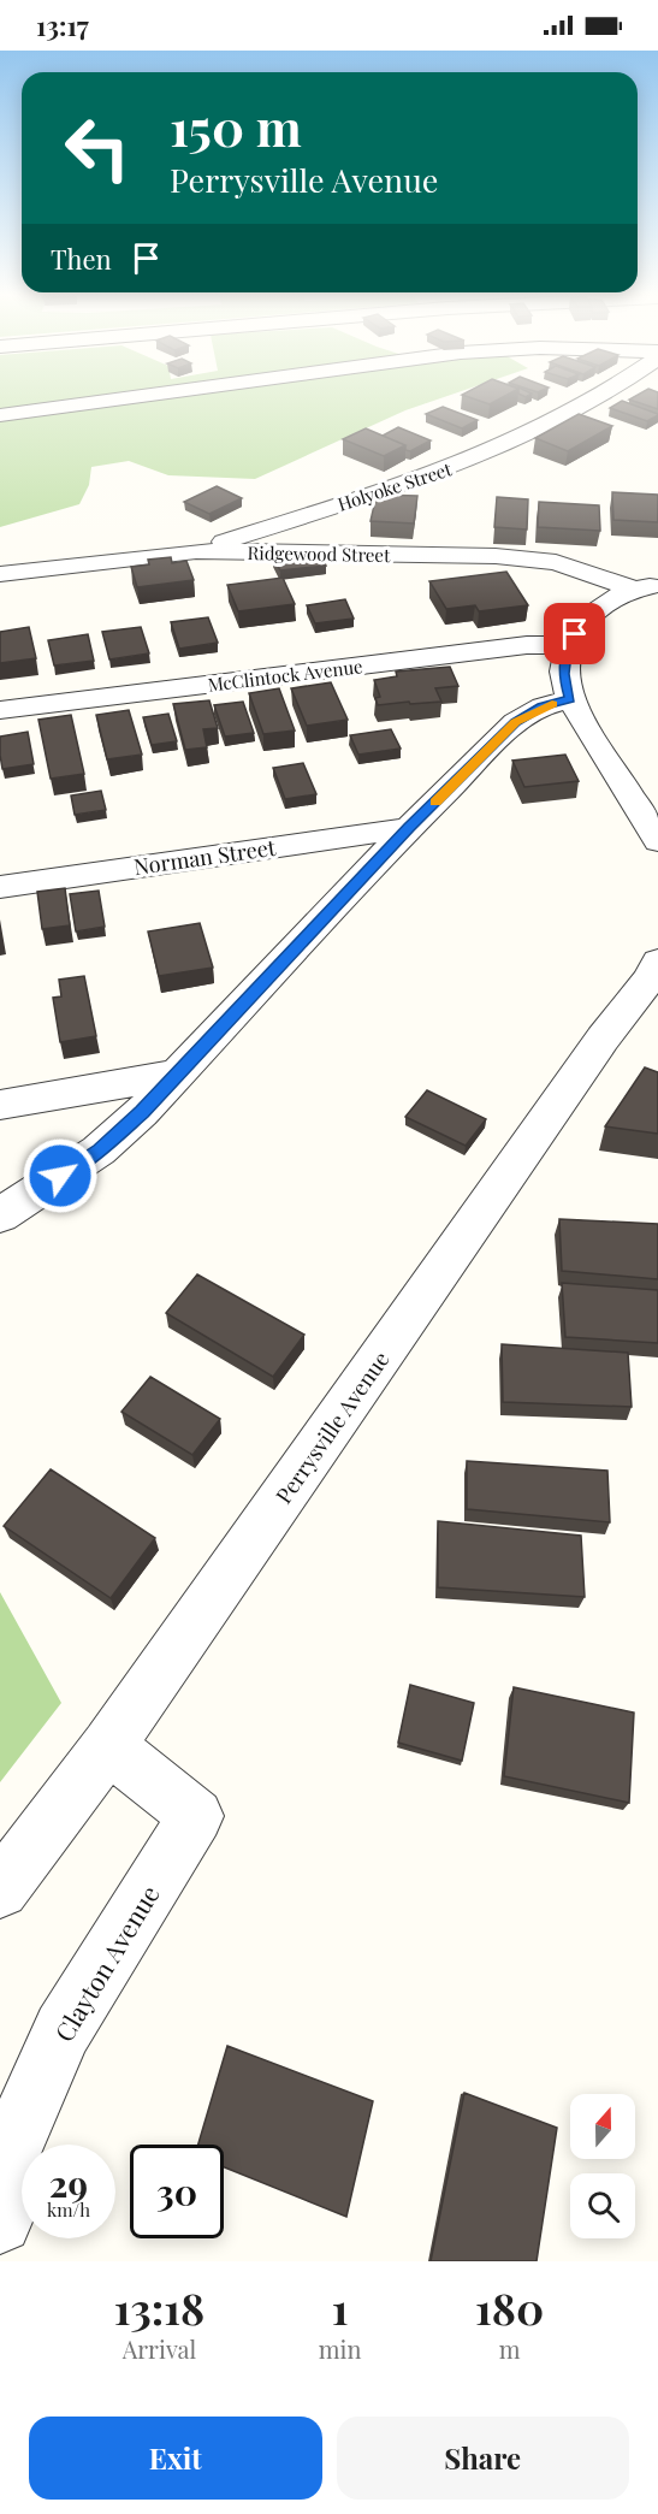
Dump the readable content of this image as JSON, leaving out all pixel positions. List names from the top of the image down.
{
  "streets": {
    "street": [
      "Holyoke Street",
      "Ridgewood Street",
      "McClintock Avenue",
      "Norman Street",
      "Perrysville Avenue",
      "Clayton Avenue"
    ]
  },
  "crossings": [
    ["Holyoke Street", "Ridgewood Street"],
    ["Perrysville Avenue", "Clayton Avenue"]
  ],
  "north": "top",
  "page": {
    "status": "13:17",
    "turn": ["150 m", "Perrysville Avenue"],
    "then": "Then",
    "speed": "29 km/h",
    "limit": "30",
    "eta": [
      "13:18",
      "Arrival",
      "1",
      "min",
      "180",
      "m"
    ],
    "buttons": ["Exit", "Share"]
  }
}
